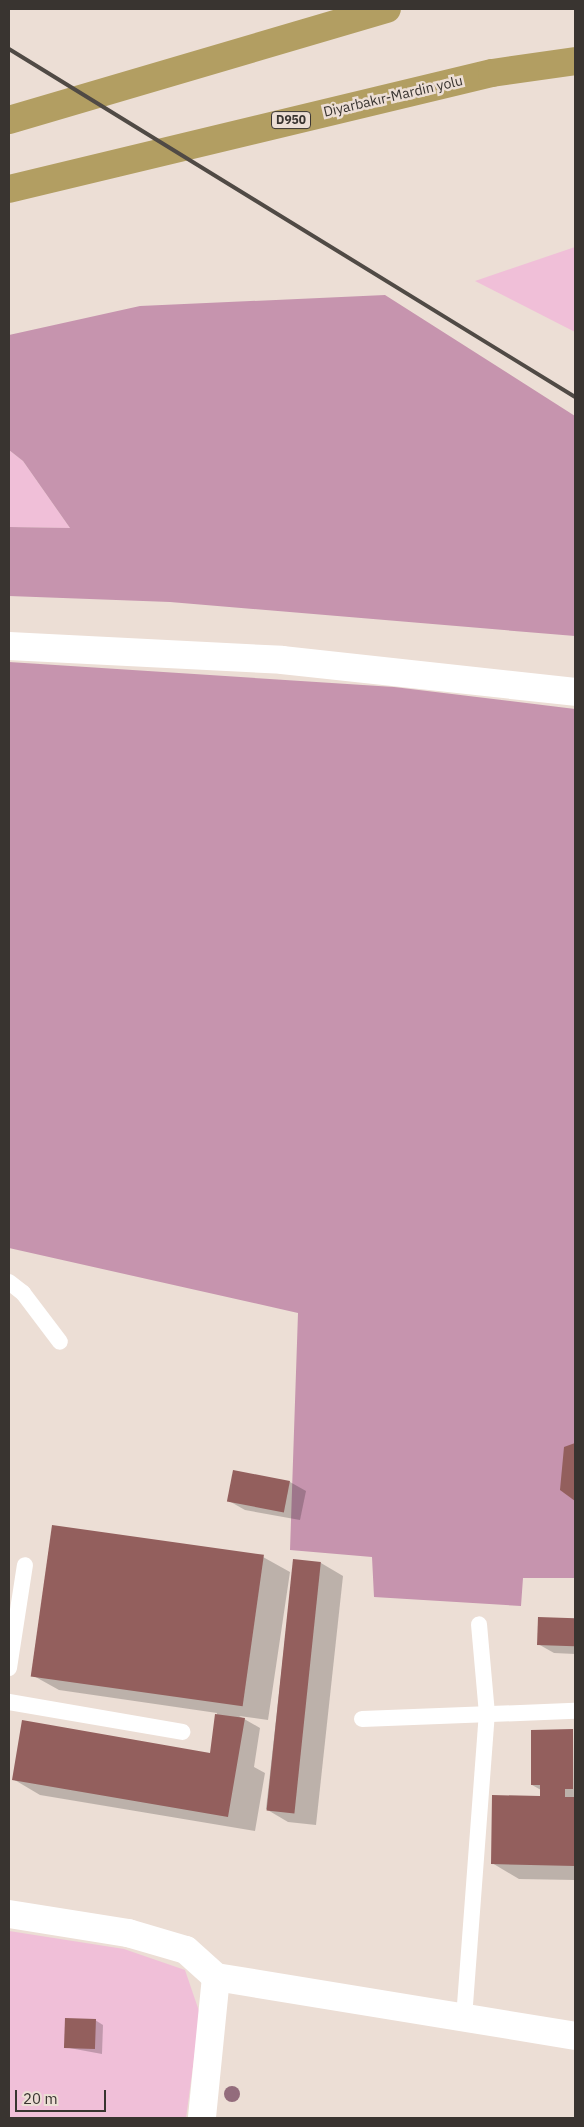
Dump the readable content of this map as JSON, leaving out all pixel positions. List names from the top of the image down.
{
  "streets": {
    "highway": ["Diyarbakır-Mardin yolu", "D950"]
  },
  "scale_bar": "20 m"
}
